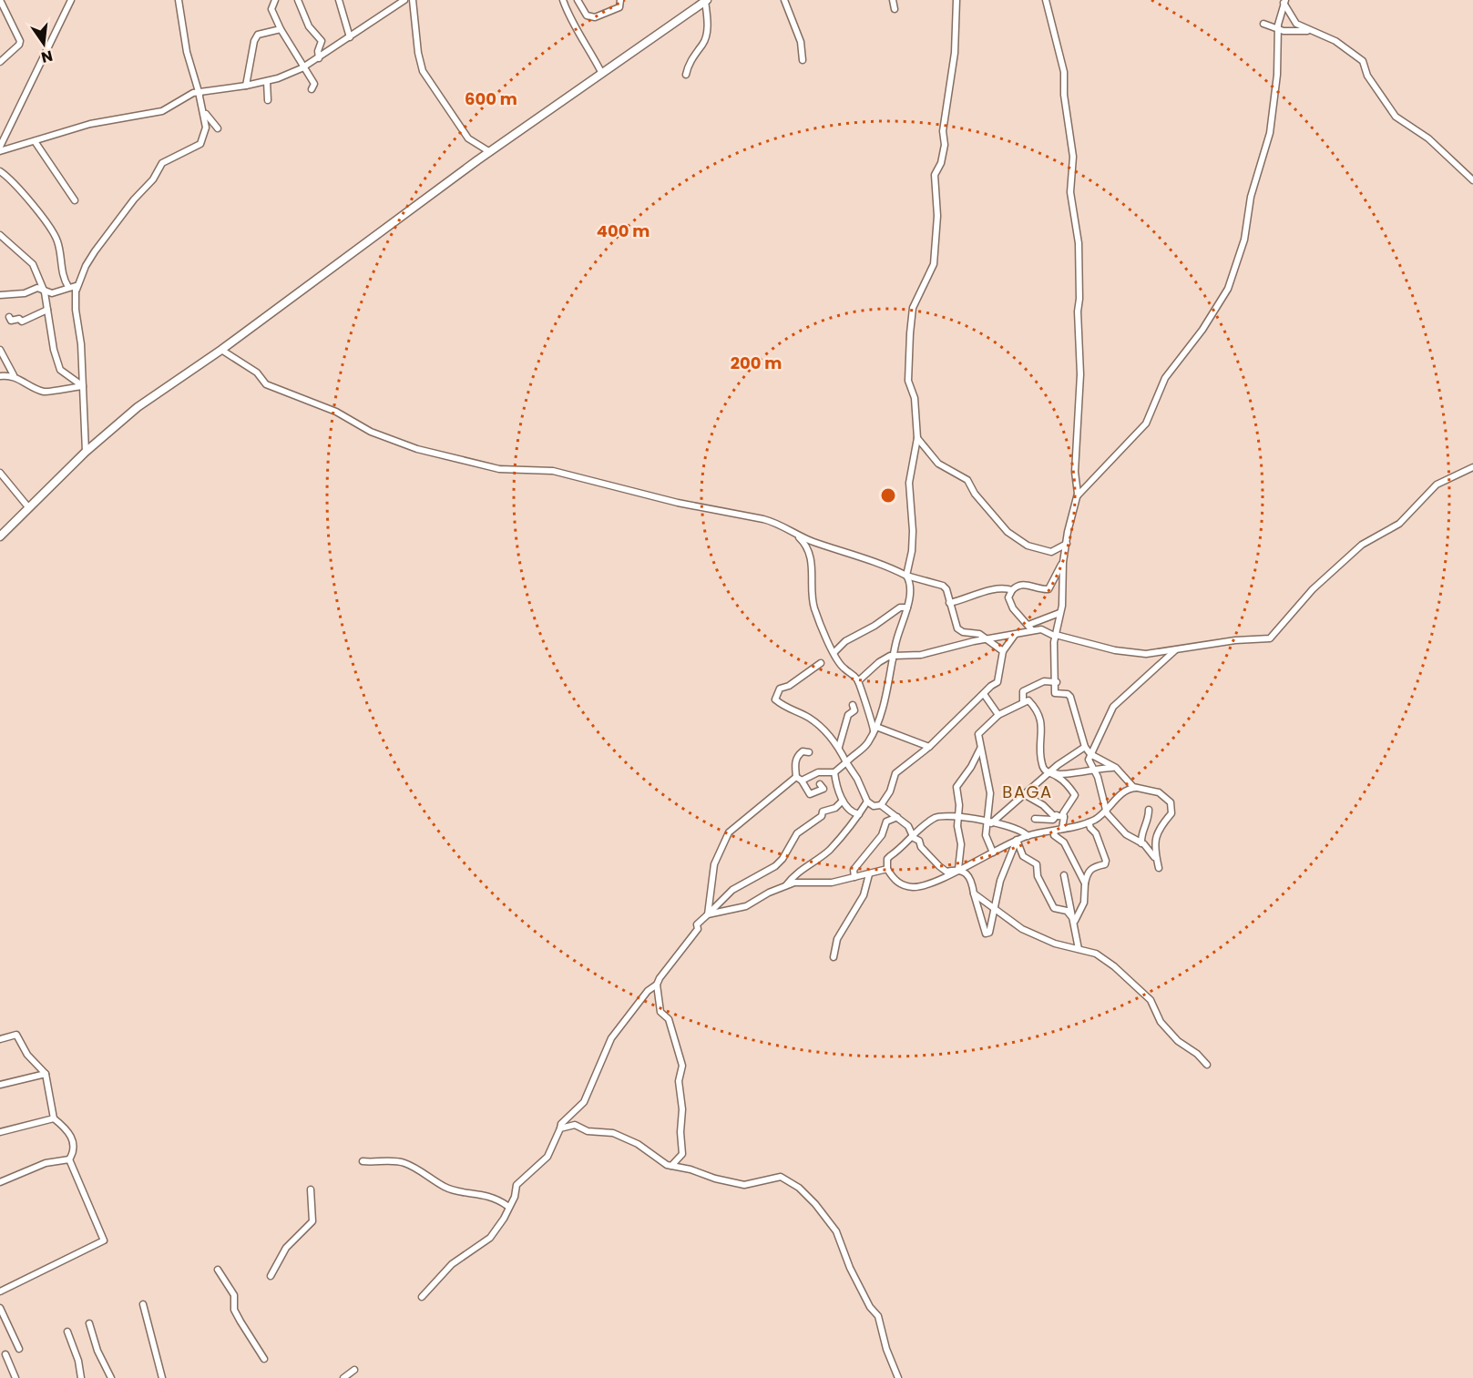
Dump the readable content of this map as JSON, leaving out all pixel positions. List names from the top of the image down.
{
  "districts": ["BAGA"],
  "north": "bottom",
  "rings": ["600 m", "400 m", "200 m"]
}
